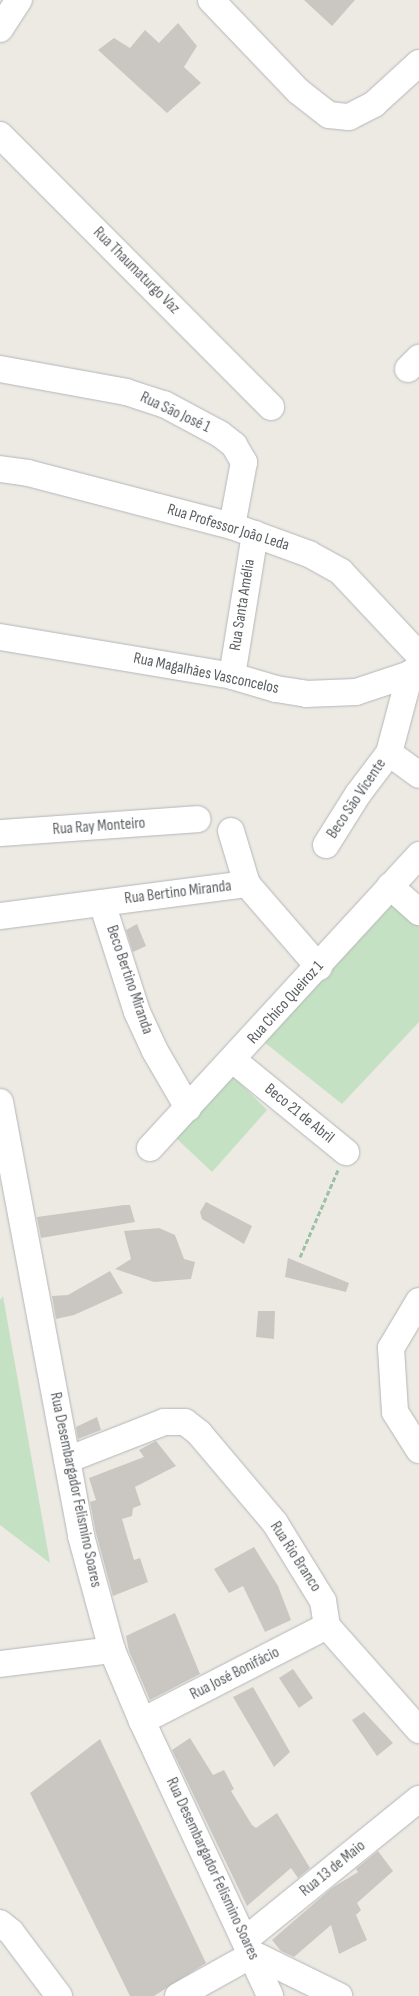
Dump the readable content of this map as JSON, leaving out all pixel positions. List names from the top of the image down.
{
  "streets": {
    "street": [
      "Rua Thaumaturgo Vaz",
      "Rua São José 1",
      "Rua Professor João Leda",
      "Rua Santa Amélia",
      "Rua Magalhães Vasconcelos",
      "Beco São Vicente",
      "Rua Ray Monteiro",
      "Rua Bertino Miranda",
      "Beco Bertino Miranda",
      "Rua Chico Queiroz 1",
      "Beco 21 de Abril",
      "Rua Desembargador Felismino Soares",
      "Rua Rio Branco",
      "Rua José Bonifácio",
      "Rua 13 de Maio"
    ]
  },
  "crossings": [
    ["Rua São José 1", "Rua Professor João Leda"],
    ["Rua São José 1", "Rua Santa Amélia"],
    ["Rua Professor João Leda", "Rua Santa Amélia"],
    ["Rua Professor João Leda", "Rua Magalhães Vasconcelos"],
    ["Rua Santa Amélia", "Rua Magalhães Vasconcelos"],
    ["Rua Bertino Miranda", "Beco Bertino Miranda"],
    ["Rua Bertino Miranda", "Rua Chico Queiroz 1"],
    ["Beco Bertino Miranda", "Rua Chico Queiroz 1"],
    ["Rua Chico Queiroz 1", "Beco 21 de Abril"],
    ["Rua Desembargador Felismino Soares", "Rua Rio Branco"],
    ["Rua Desembargador Felismino Soares", "Rua José Bonifácio"],
    ["Rua Desembargador Felismino Soares", "Rua 13 de Maio"],
    ["Rua Rio Branco", "Rua José Bonifácio"]
  ]
}
